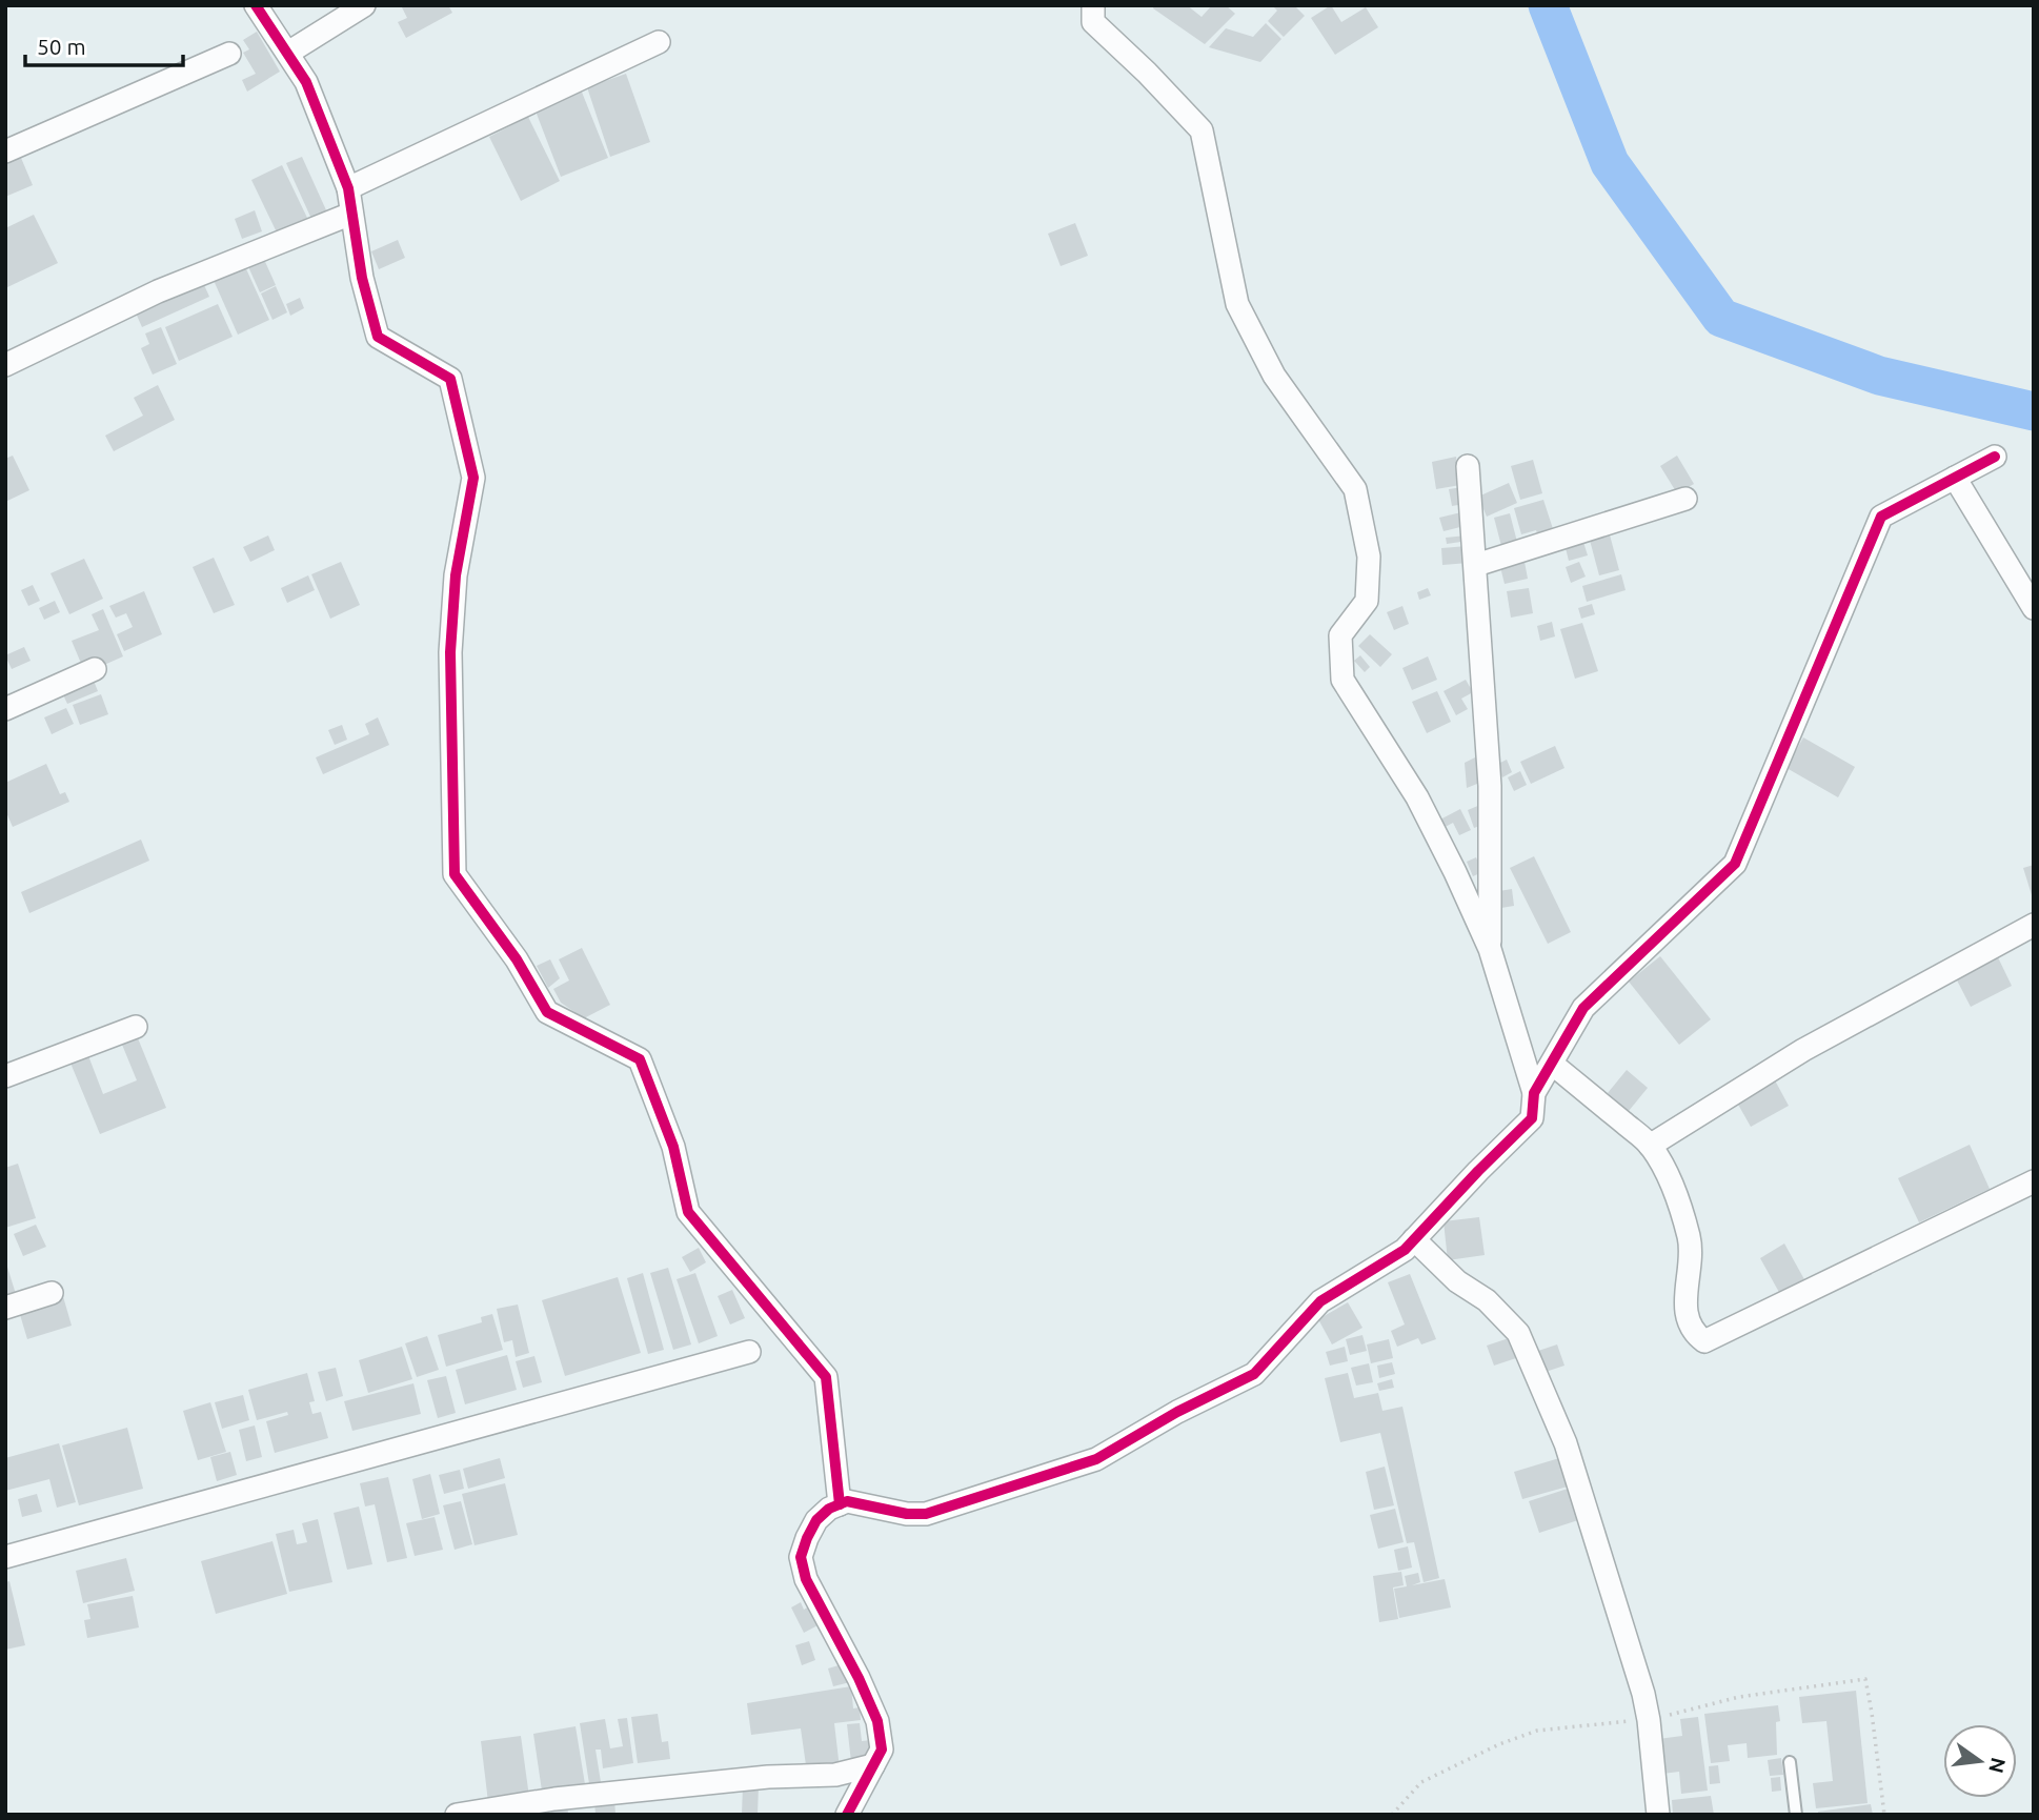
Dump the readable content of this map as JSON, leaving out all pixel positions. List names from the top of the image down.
{
  "scale_bar": "50 m",
  "north": "right"
}
